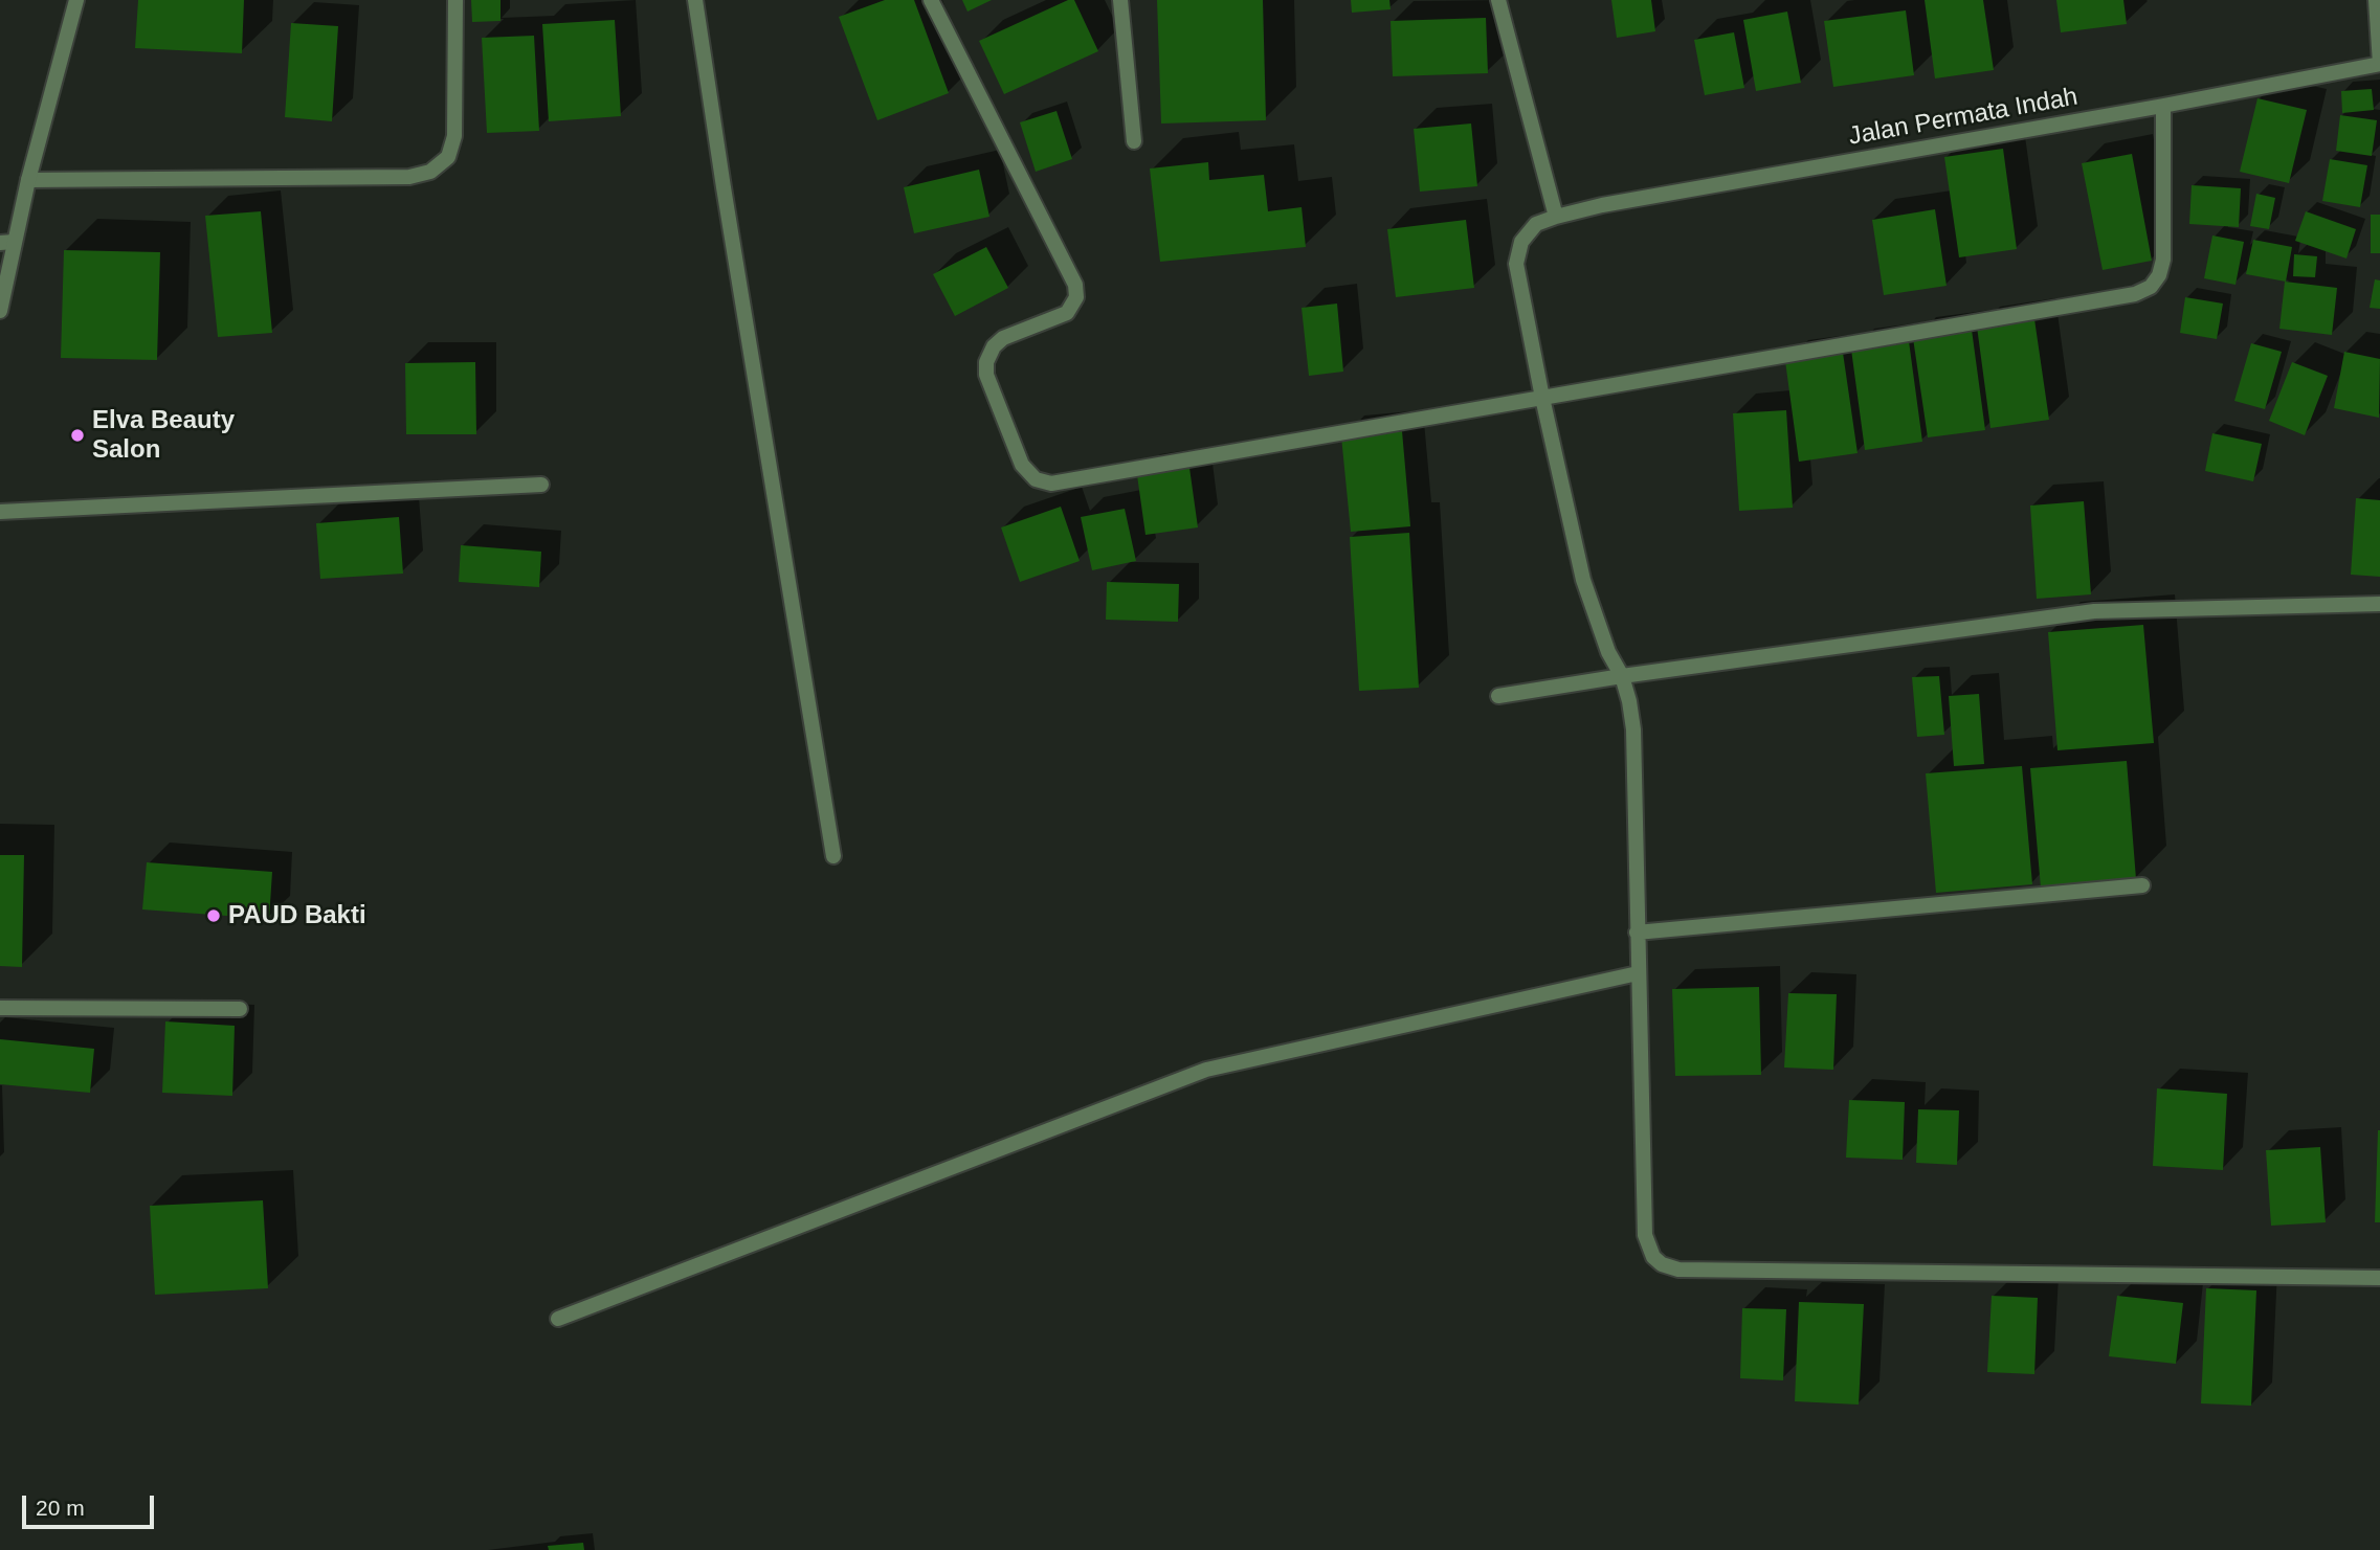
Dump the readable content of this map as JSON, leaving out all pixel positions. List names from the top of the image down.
{
  "streets": {
    "street": ["Jalan Permata Indah"]
  },
  "places": ["Elva Beauty Salon", "PAUD Bakti"],
  "scale_bar": "20 m"
}
